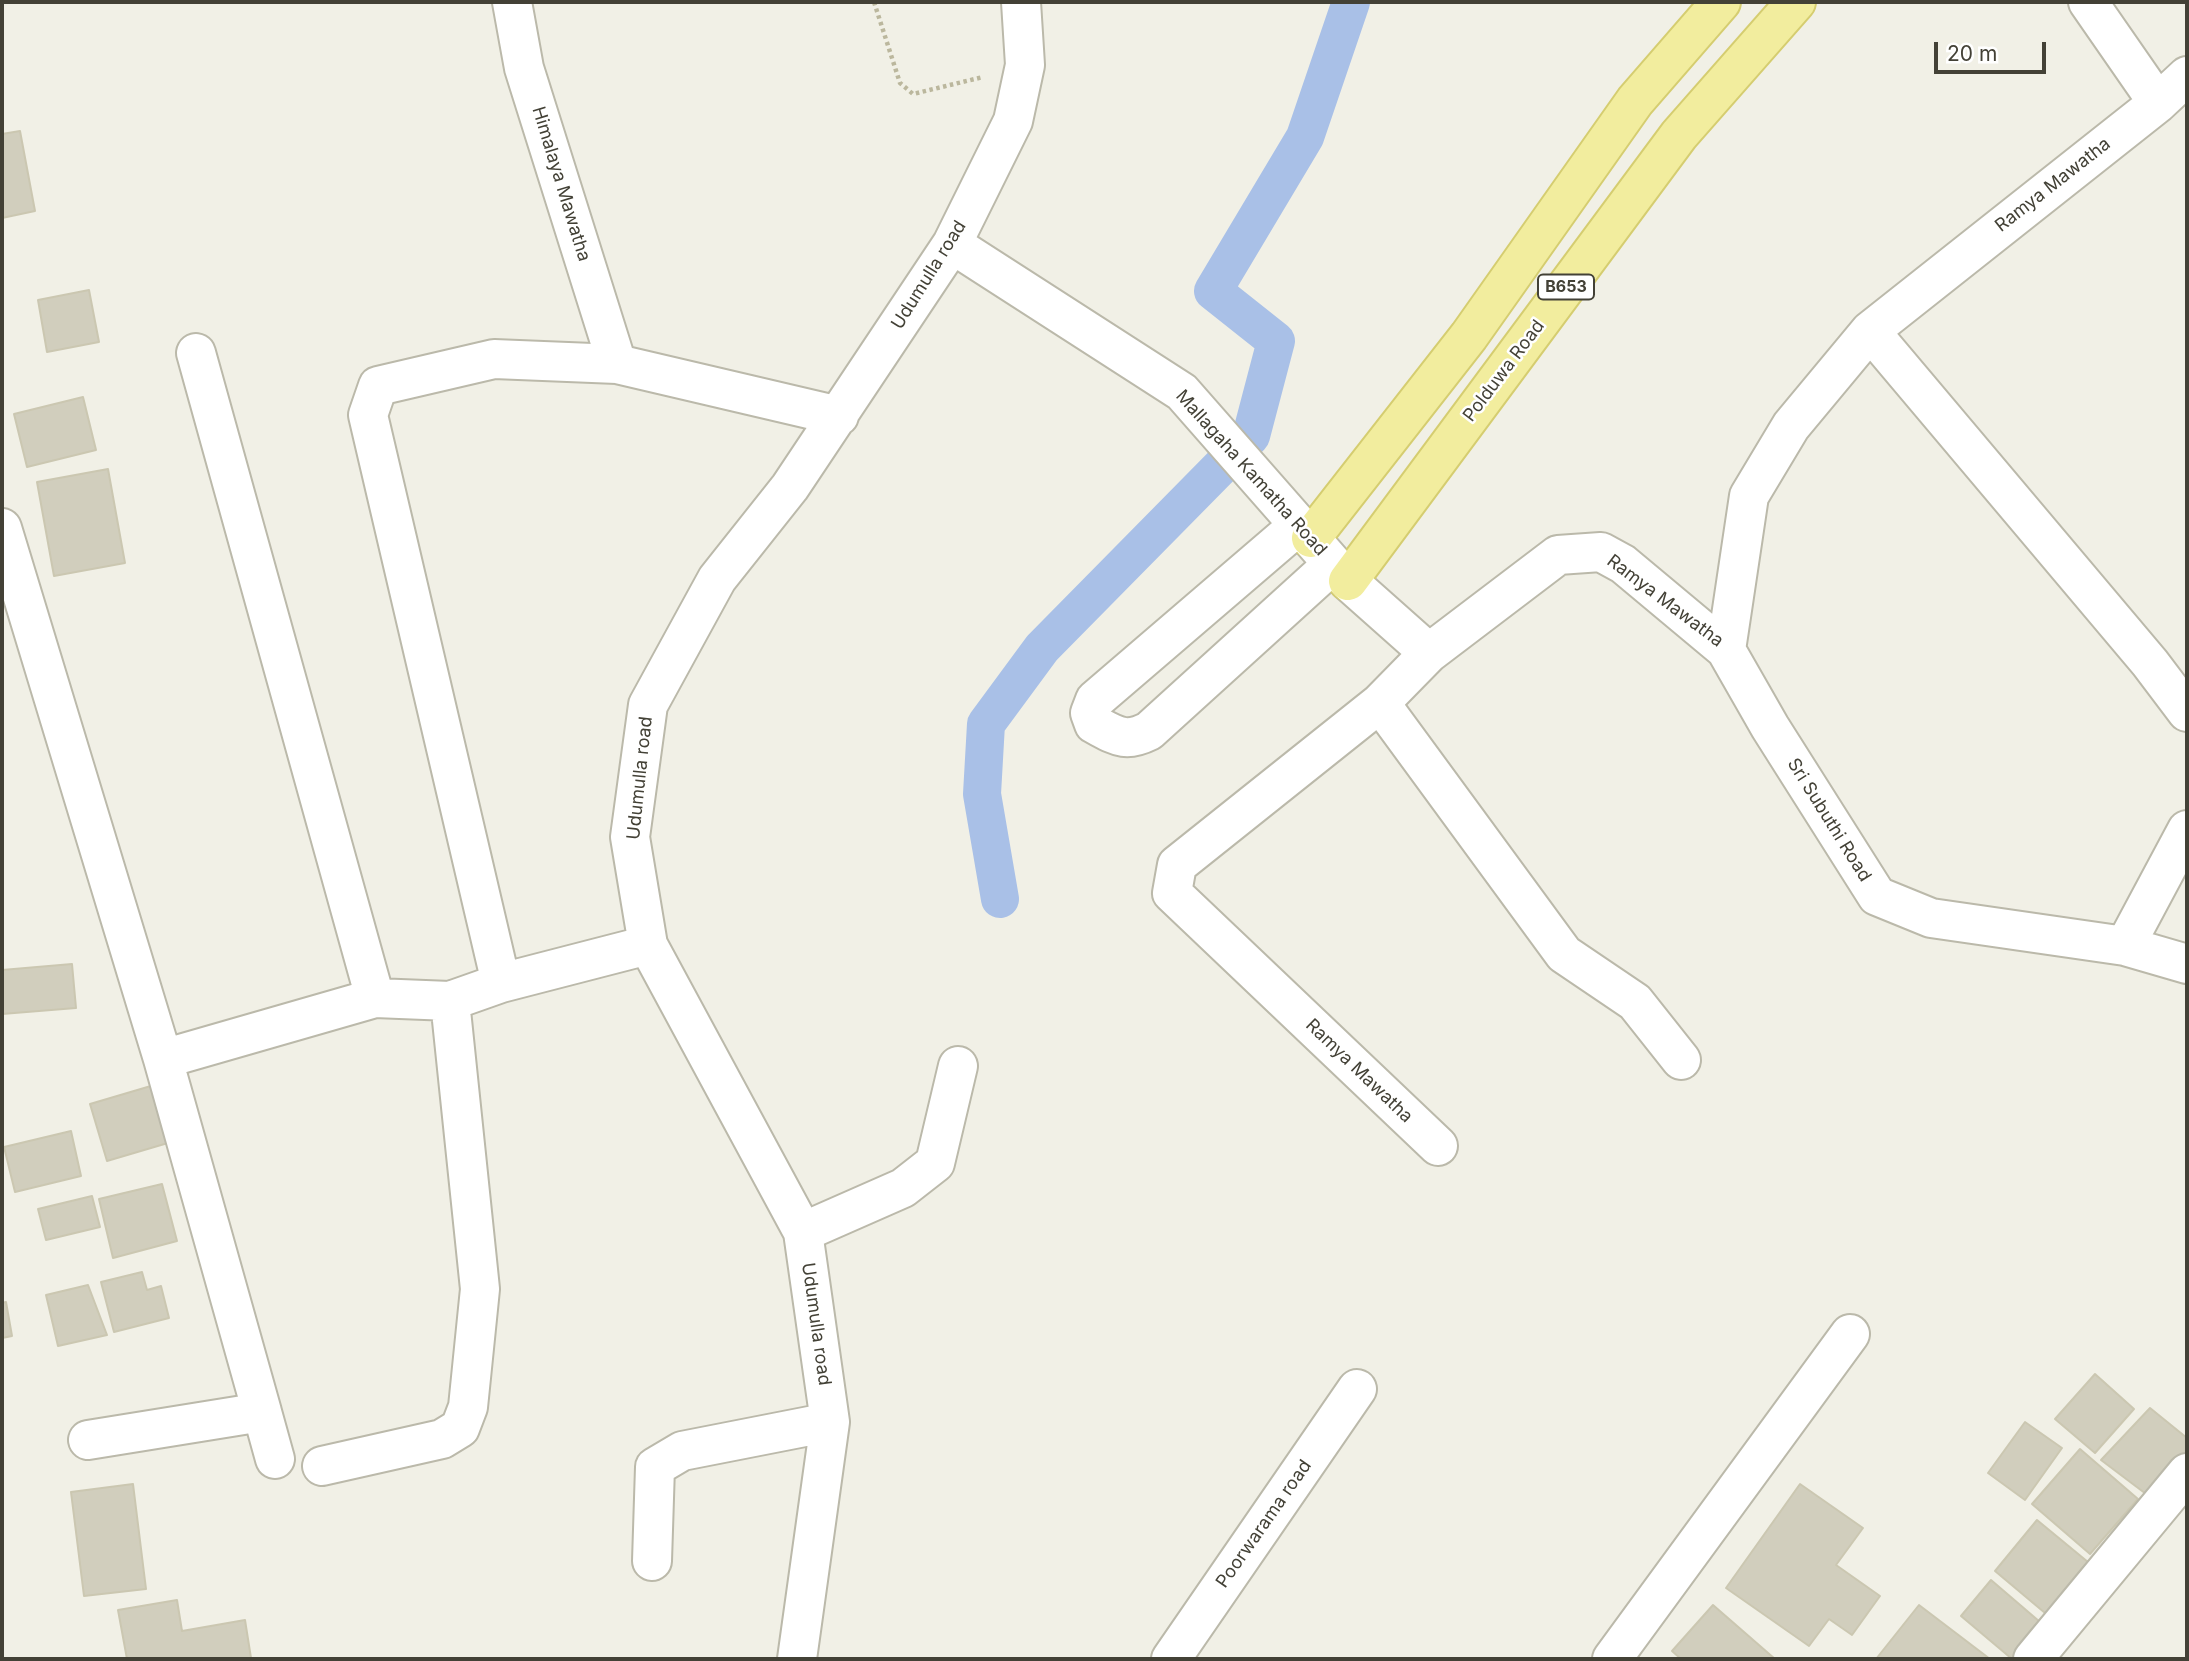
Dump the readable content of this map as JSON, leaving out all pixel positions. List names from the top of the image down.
{
  "streets": {
    "main road": ["B653", "Polduwa Road"],
    "street": [
      "Himalaya Mawatha",
      "Ramya Mawatha",
      "Udumulla road",
      "Mallagaha Kamatha Road",
      "Sri Subuthi Road",
      "Poorwarama road"
    ]
  },
  "crossings": [
    ["Ramya Mawatha", "Mallagaha Kamatha Road"],
    ["Ramya Mawatha", "Sri Subuthi Road"],
    ["Udumulla road", "Mallagaha Kamatha Road"],
    ["B653", "Polduwa Road"],
    ["B653", "Mallagaha Kamatha Road"],
    ["Polduwa Road", "Mallagaha Kamatha Road"]
  ],
  "scale_bar": "20 m"
}
